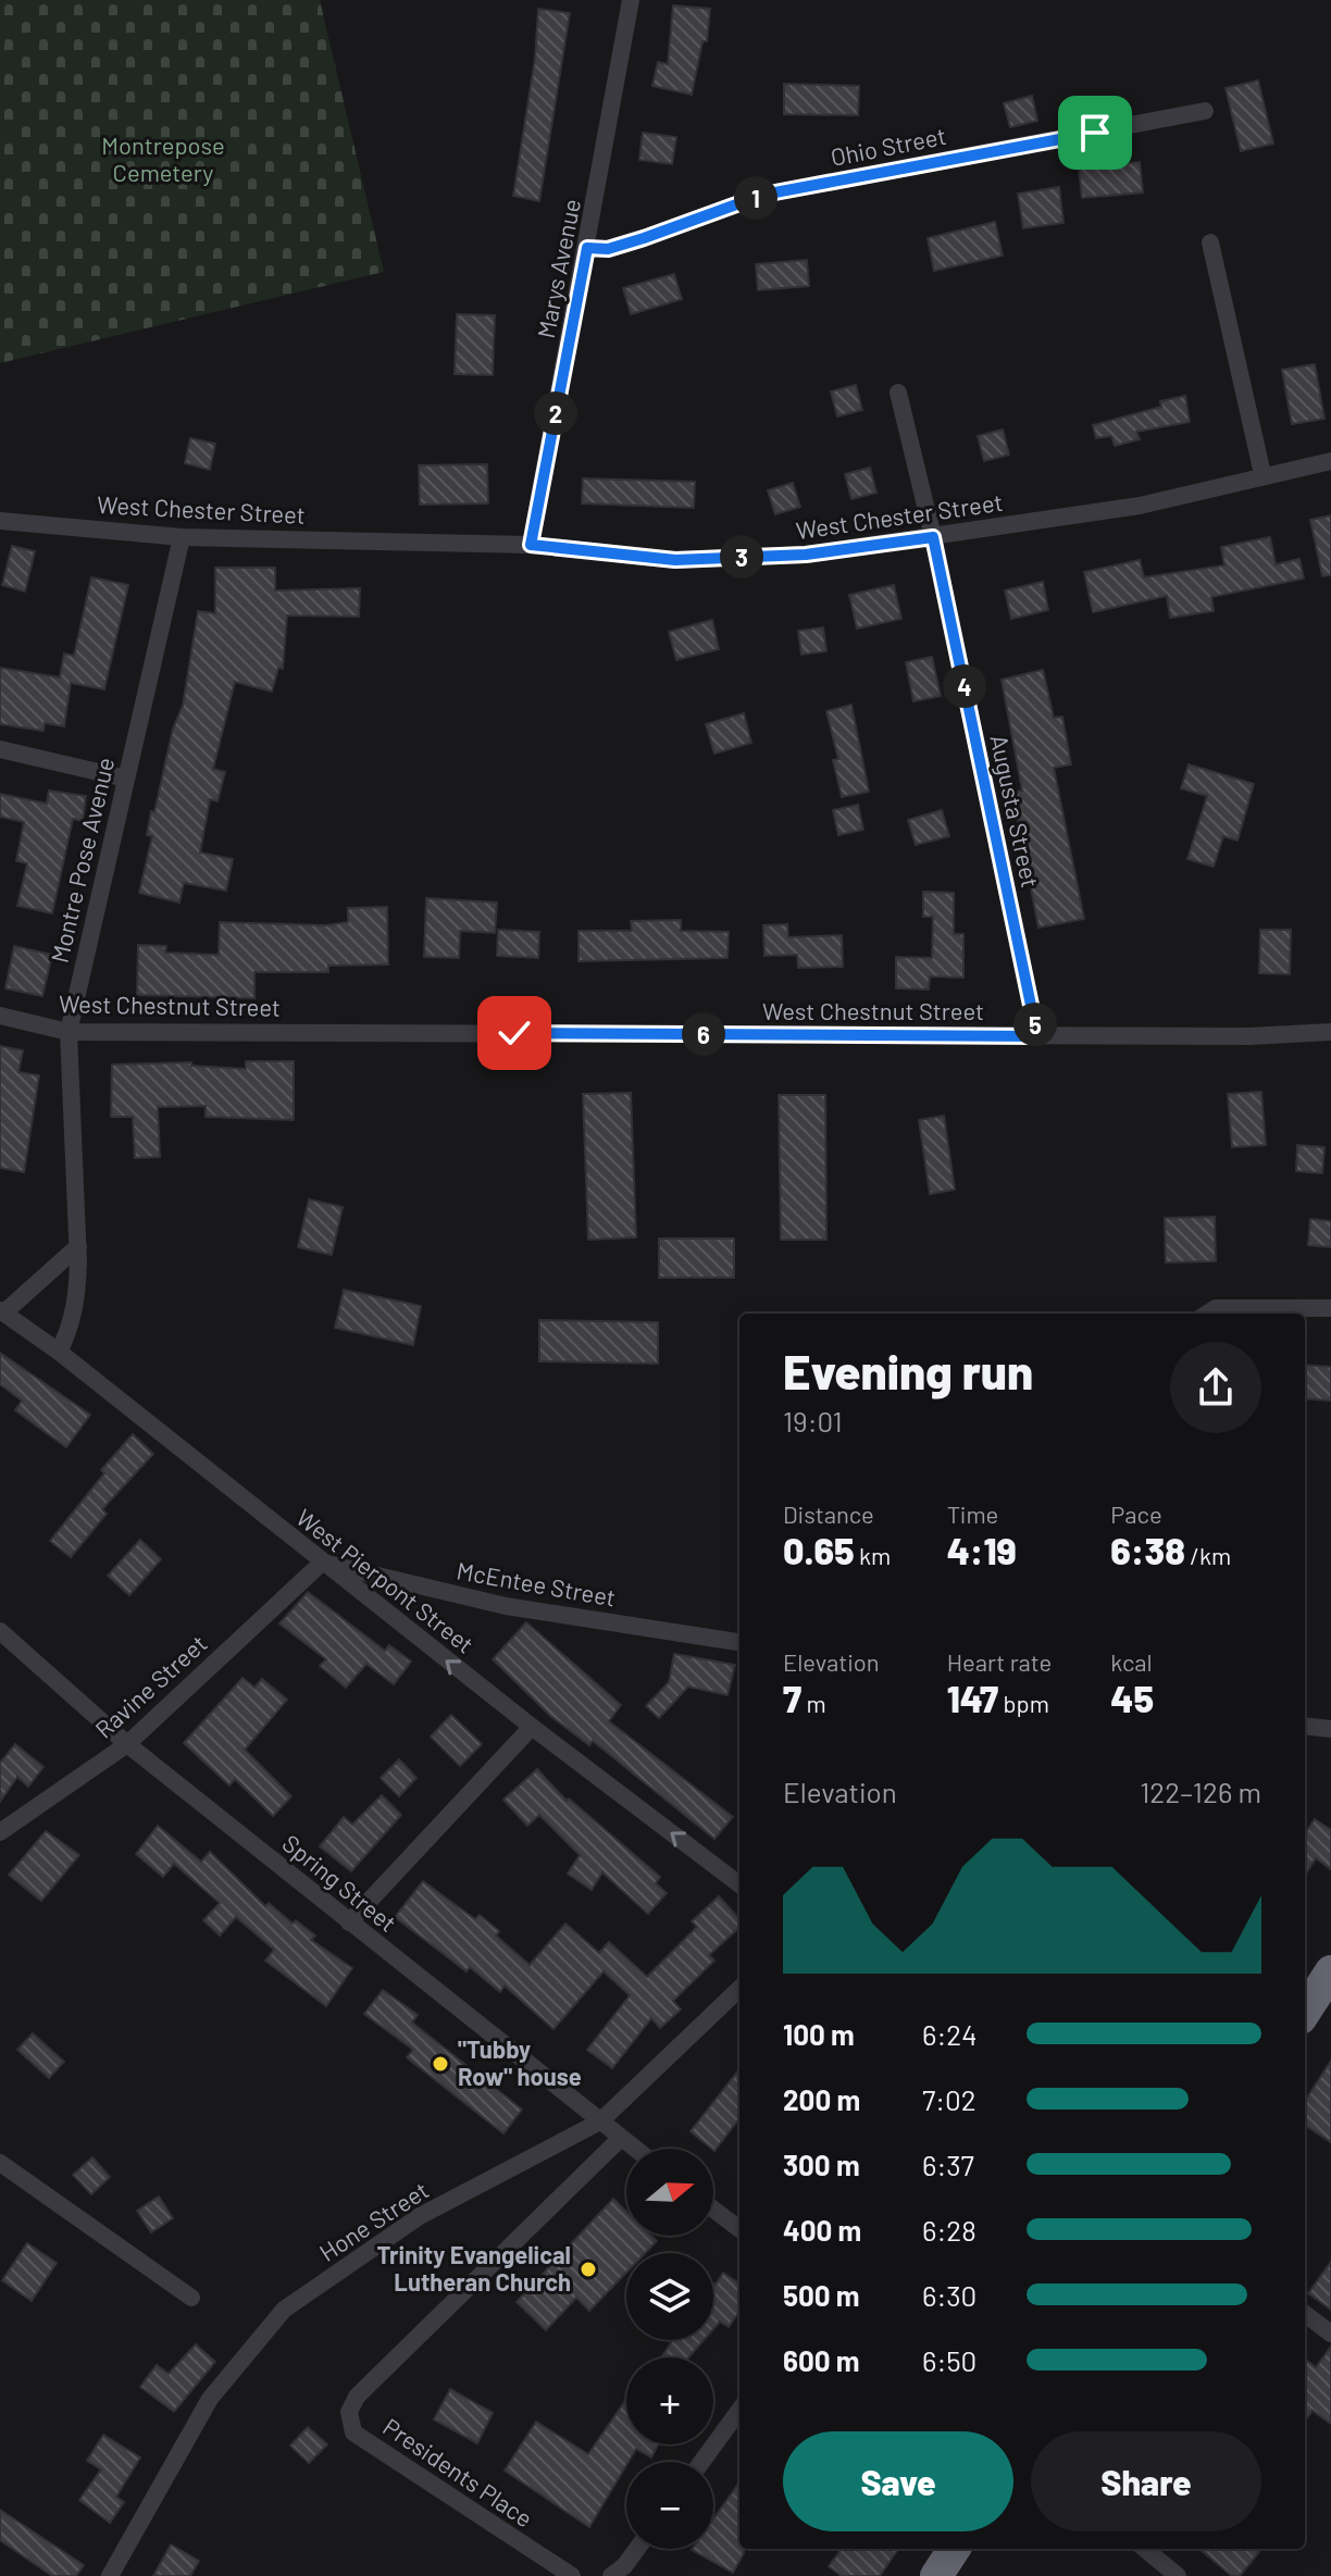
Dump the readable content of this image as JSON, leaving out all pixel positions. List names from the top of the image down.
{
  "streets": {
    "street": [
      "Ohio Street",
      "Marys Avenue",
      "West Chester Street",
      "Augusta Street",
      "Montre Pose Avenue",
      "West Chestnut Street",
      "West Pierpont Street",
      "McEntee Street",
      "Ravine Street",
      "Spring Street",
      "Hone Street",
      "Presidents Place"
    ]
  },
  "crossings": [
    ["Ohio Street", "Marys Avenue"],
    ["Marys Avenue", "West Chester Street"],
    ["West Chester Street", "Augusta Street"],
    ["West Chester Street", "Montre Pose Avenue"],
    ["Augusta Street", "West Chestnut Street"],
    ["Montre Pose Avenue", "West Chestnut Street"],
    ["Montre Pose Avenue", "West Pierpont Street"],
    ["West Pierpont Street", "McEntee Street"],
    ["West Pierpont Street", "Ravine Street"],
    ["McEntee Street", "Ravine Street"],
    ["Ravine Street", "Spring Street"],
    ["Spring Street", "Hone Street"],
    ["Spring Street", "Presidents Place"]
  ],
  "one_way": ["West Pierpont Street"],
  "parks": ["Montrepose Cemetery"],
  "places": ["\"Tubby Row\" house", "Trinity Evangelical Lutheran Church"],
  "north": "right",
  "page": {
    "pins": [
      "1",
      "2",
      "3",
      "4",
      "5",
      "6"
    ],
    "heading": ["Evening run", "19:01"],
    "stats": [
      ["Distance", "0.65 km"],
      ["Time", "4:19"],
      ["Pace", "6:38 /km"],
      ["Elevation", "7 m"],
      ["Heart rate", "147 bpm"],
      ["kcal", "45"]
    ],
    "chart": ["Elevation", "122–126 m"],
    "list": [
      {
        "name": "100 m",
        "note": "6:24"
      },
      {
        "name": "200 m",
        "note": "7:02"
      },
      {
        "name": "300 m",
        "note": "6:37"
      },
      {
        "name": "400 m",
        "note": "6:28"
      },
      {
        "name": "500 m",
        "note": "6:30"
      },
      {
        "name": "600 m",
        "note": "6:50"
      }
    ],
    "map_buttons": ["+", "−"],
    "buttons": ["Save", "Share"]
  }
}
